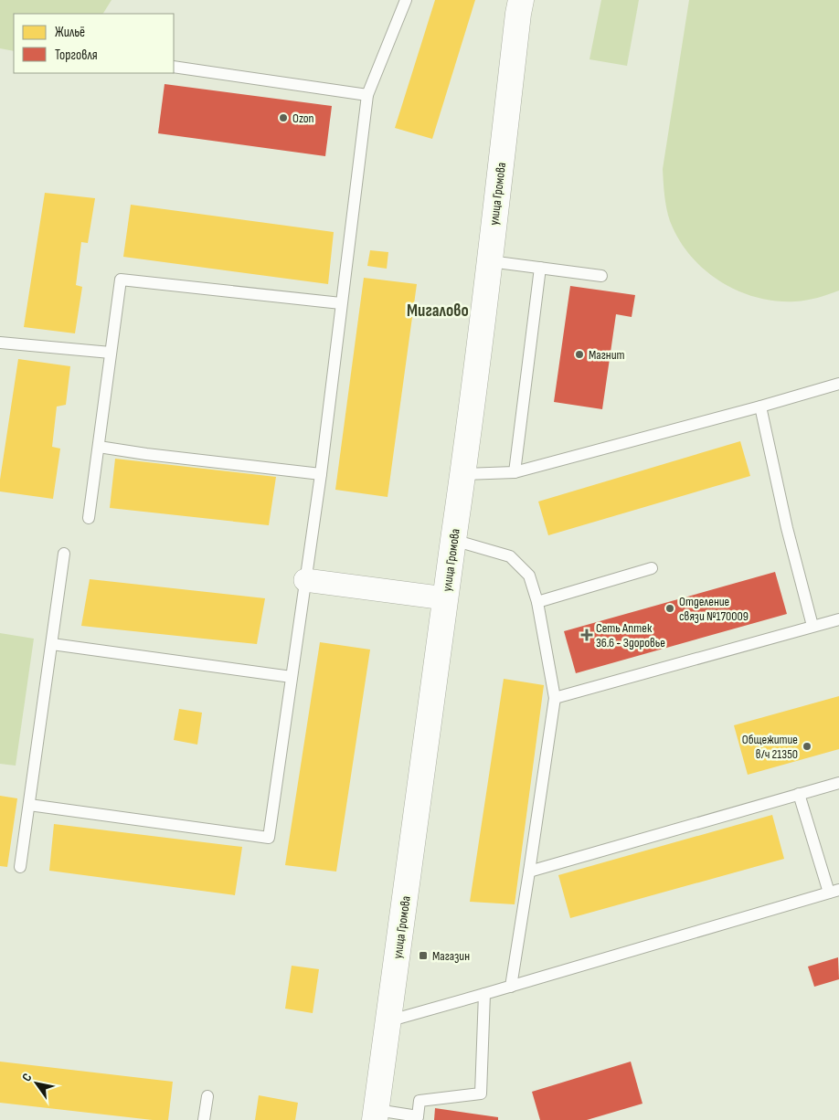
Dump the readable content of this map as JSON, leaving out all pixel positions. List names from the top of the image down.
{
  "streets": {
    "street": ["улица Громова"]
  },
  "districts": ["Мигалово"],
  "places": {
    "other": [
      "Ozon",
      "Магнит",
      "Отделение связи №170009",
      "Общежитие в/ч 21350"
    ],
    "health": ["Сеть Аптек 36.6 - Здоровье"],
    "transit": ["Магазин"]
  },
  "legend": ["Жильё", "Торговля"],
  "north": "top left"
}
